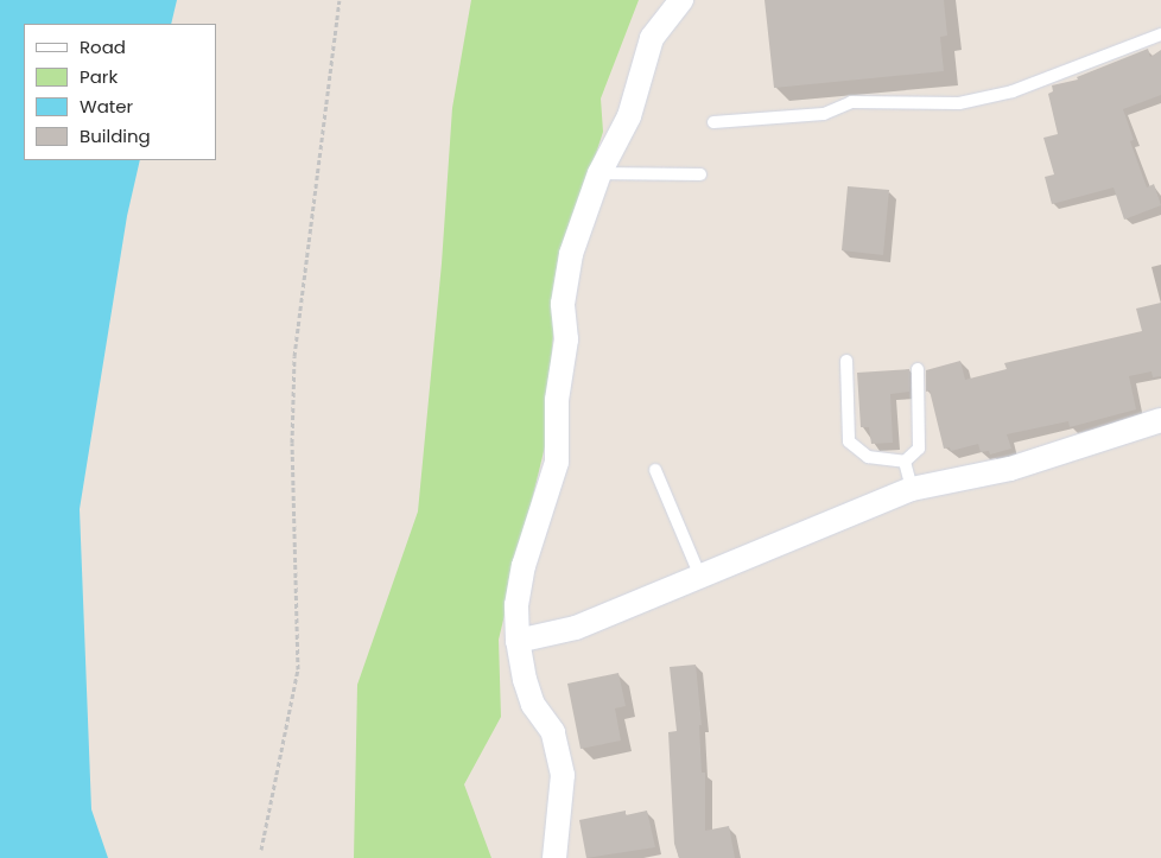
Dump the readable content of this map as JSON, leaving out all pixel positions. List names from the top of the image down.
{
  "legend": [
    "Road",
    "Park",
    "Water",
    "Building"
  ]
}
